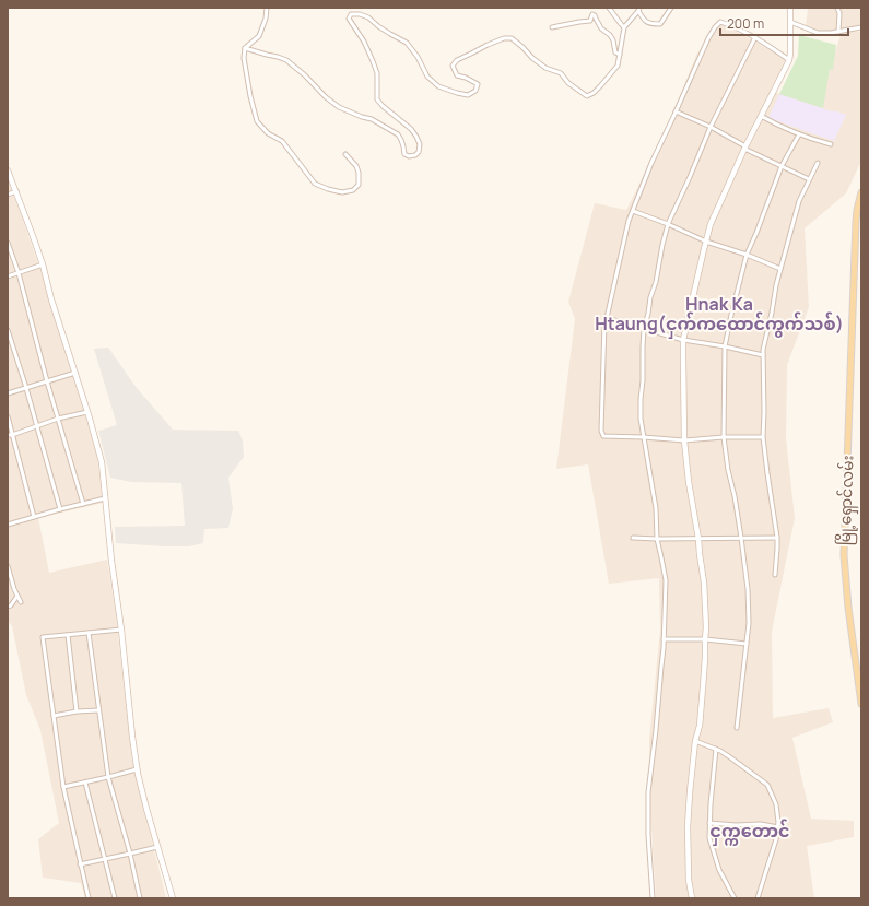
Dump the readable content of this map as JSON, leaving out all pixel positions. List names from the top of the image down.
{
  "streets": {
    "main road": ["မြို့ရှောင်လမ်း"]
  },
  "districts": ["Hnak Ka Htaung(ငှက်ကထောင်ကွက်သစ်)", "ငှက္ကတောင်"],
  "scale_bar": "200 m"
}
